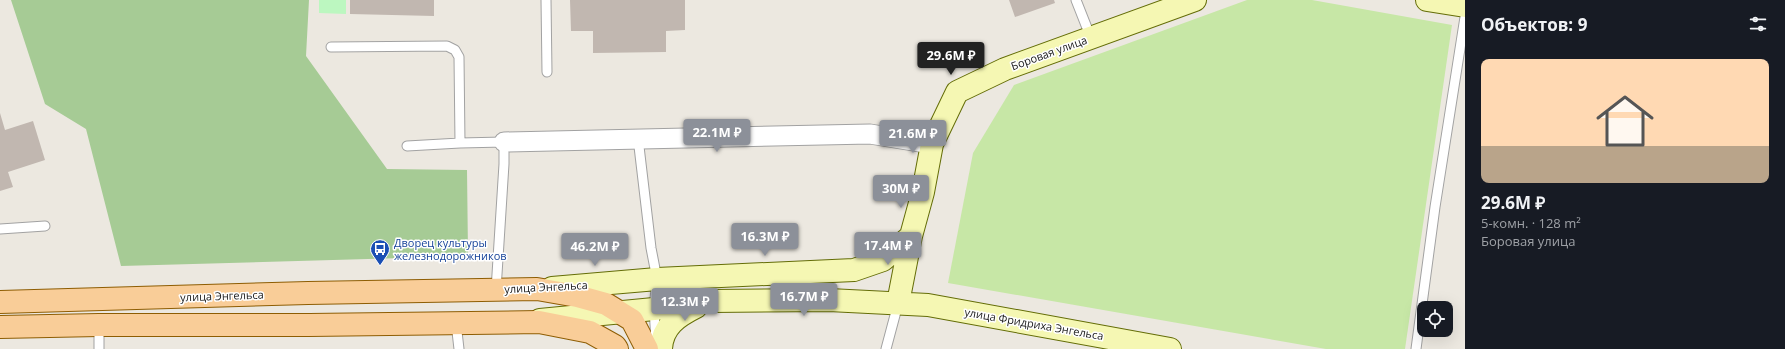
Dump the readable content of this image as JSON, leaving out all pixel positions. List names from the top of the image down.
{
  "streets": {
    "main road": ["Боровая улица", "улица Энгельса", "улица Фридриха Энгельса"]
  },
  "crossings": [
    ["Боровая улица", "улица Энгельса"],
    ["Боровая улица", "улица Фридриха Энгельса"],
    ["улица Энгельса", "улица Фридриха Энгельса"]
  ],
  "places": {
    "bus stop": ["Дворец культуры железнодорожников"]
  },
  "page": {
    "heading": "Объектов: 9",
    "price": [
      "29.6M ₽",
      "22.1M ₽",
      "21.6M ₽",
      "30M ₽",
      "16.3M ₽",
      "17.4M ₽",
      "46.2M ₽",
      "16.7M ₽",
      "12.3M ₽"
    ],
    "list": [
      {
        "name": "29.6M ₽",
        "note": "5-комн. · 128 m² · Боровая улица"
      }
    ]
  }
}
